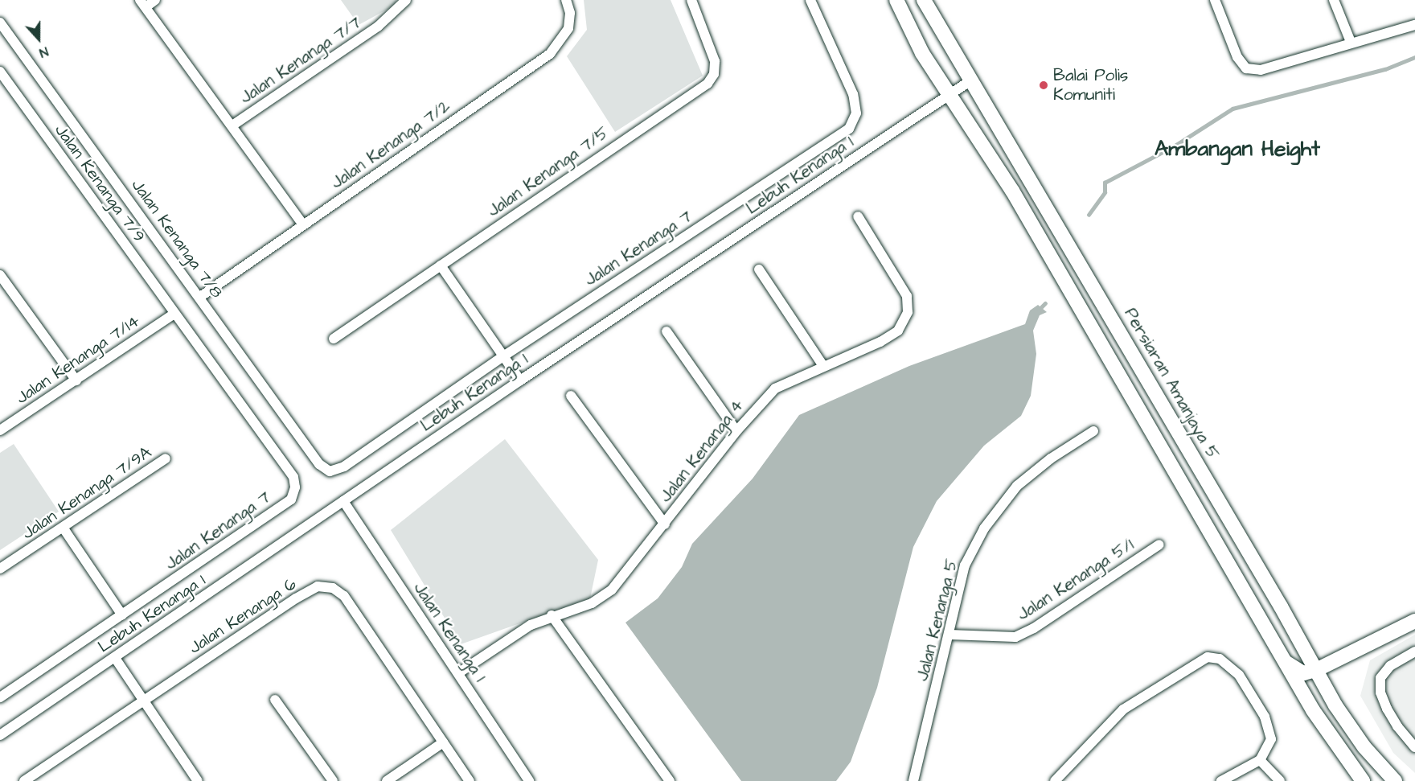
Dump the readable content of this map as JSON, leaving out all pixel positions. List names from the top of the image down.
{
  "streets": {
    "street": [
      "Jalan Kenanga 7/7",
      "Jalan Kenanga 7/2",
      "Jalan Kenanga 7/5",
      "Lebuh Kenanga 1",
      "Jalan Kenanga 7/9",
      "Jalan Kenanga 7/8",
      "Jalan Kenanga 7",
      "Jalan Kenanga 7/14",
      "Persiaran Amanjaya 5",
      "Jalan Kenanga 4",
      "Jalan Kenanga 7/9A",
      "Jalan Kenanga 5/1",
      "Jalan Kenanga 6",
      "Jalan Kenanga 5",
      "Jalan Kenanga 1"
    ]
  },
  "crossings": [
    ["Jalan Kenanga 7/2", "Jalan Kenanga 7/8"],
    ["Lebuh Kenanga 1", "Persiaran Amanjaya 5"],
    ["Lebuh Kenanga 1", "Jalan Kenanga 1"],
    ["Jalan Kenanga 7/9", "Jalan Kenanga 7"],
    ["Jalan Kenanga 7/9", "Jalan Kenanga 7/14"],
    ["Jalan Kenanga 7/8", "Jalan Kenanga 7"],
    ["Jalan Kenanga 7", "Jalan Kenanga 7/14"],
    ["Jalan Kenanga 4", "Jalan Kenanga 1"],
    ["Jalan Kenanga 5/1", "Jalan Kenanga 5"]
  ],
  "districts": ["Ambangan Height"],
  "places": ["Balai Polis Komuniti"],
  "north": "bottom"
}
